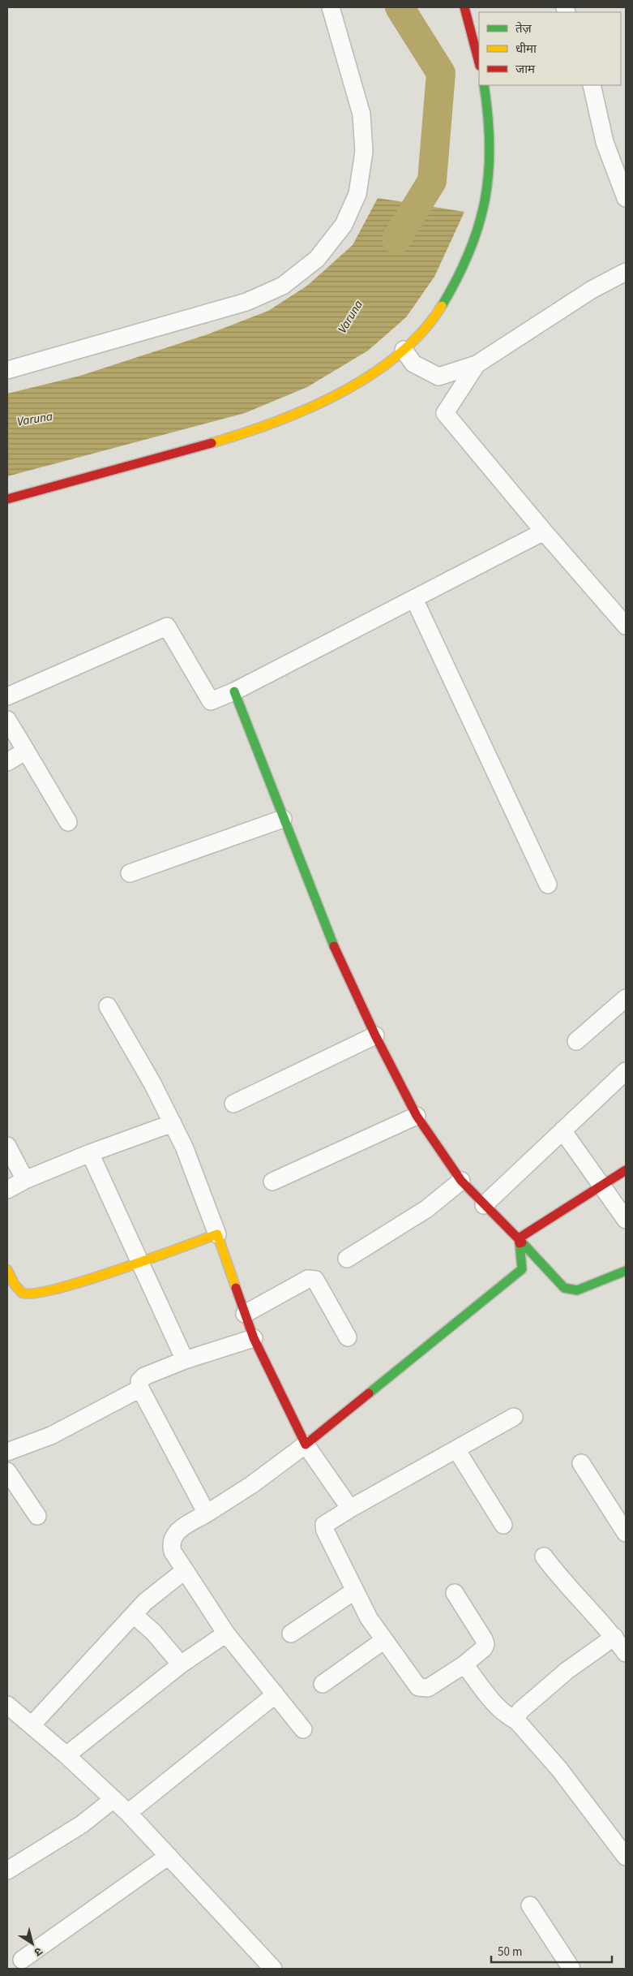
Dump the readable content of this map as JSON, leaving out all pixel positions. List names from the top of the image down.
{
  "water": ["Varuna"],
  "legend": ["तेज़", "धीमा", "जाम"],
  "scale_bar": "50 m",
  "north": "bottom right"
}
